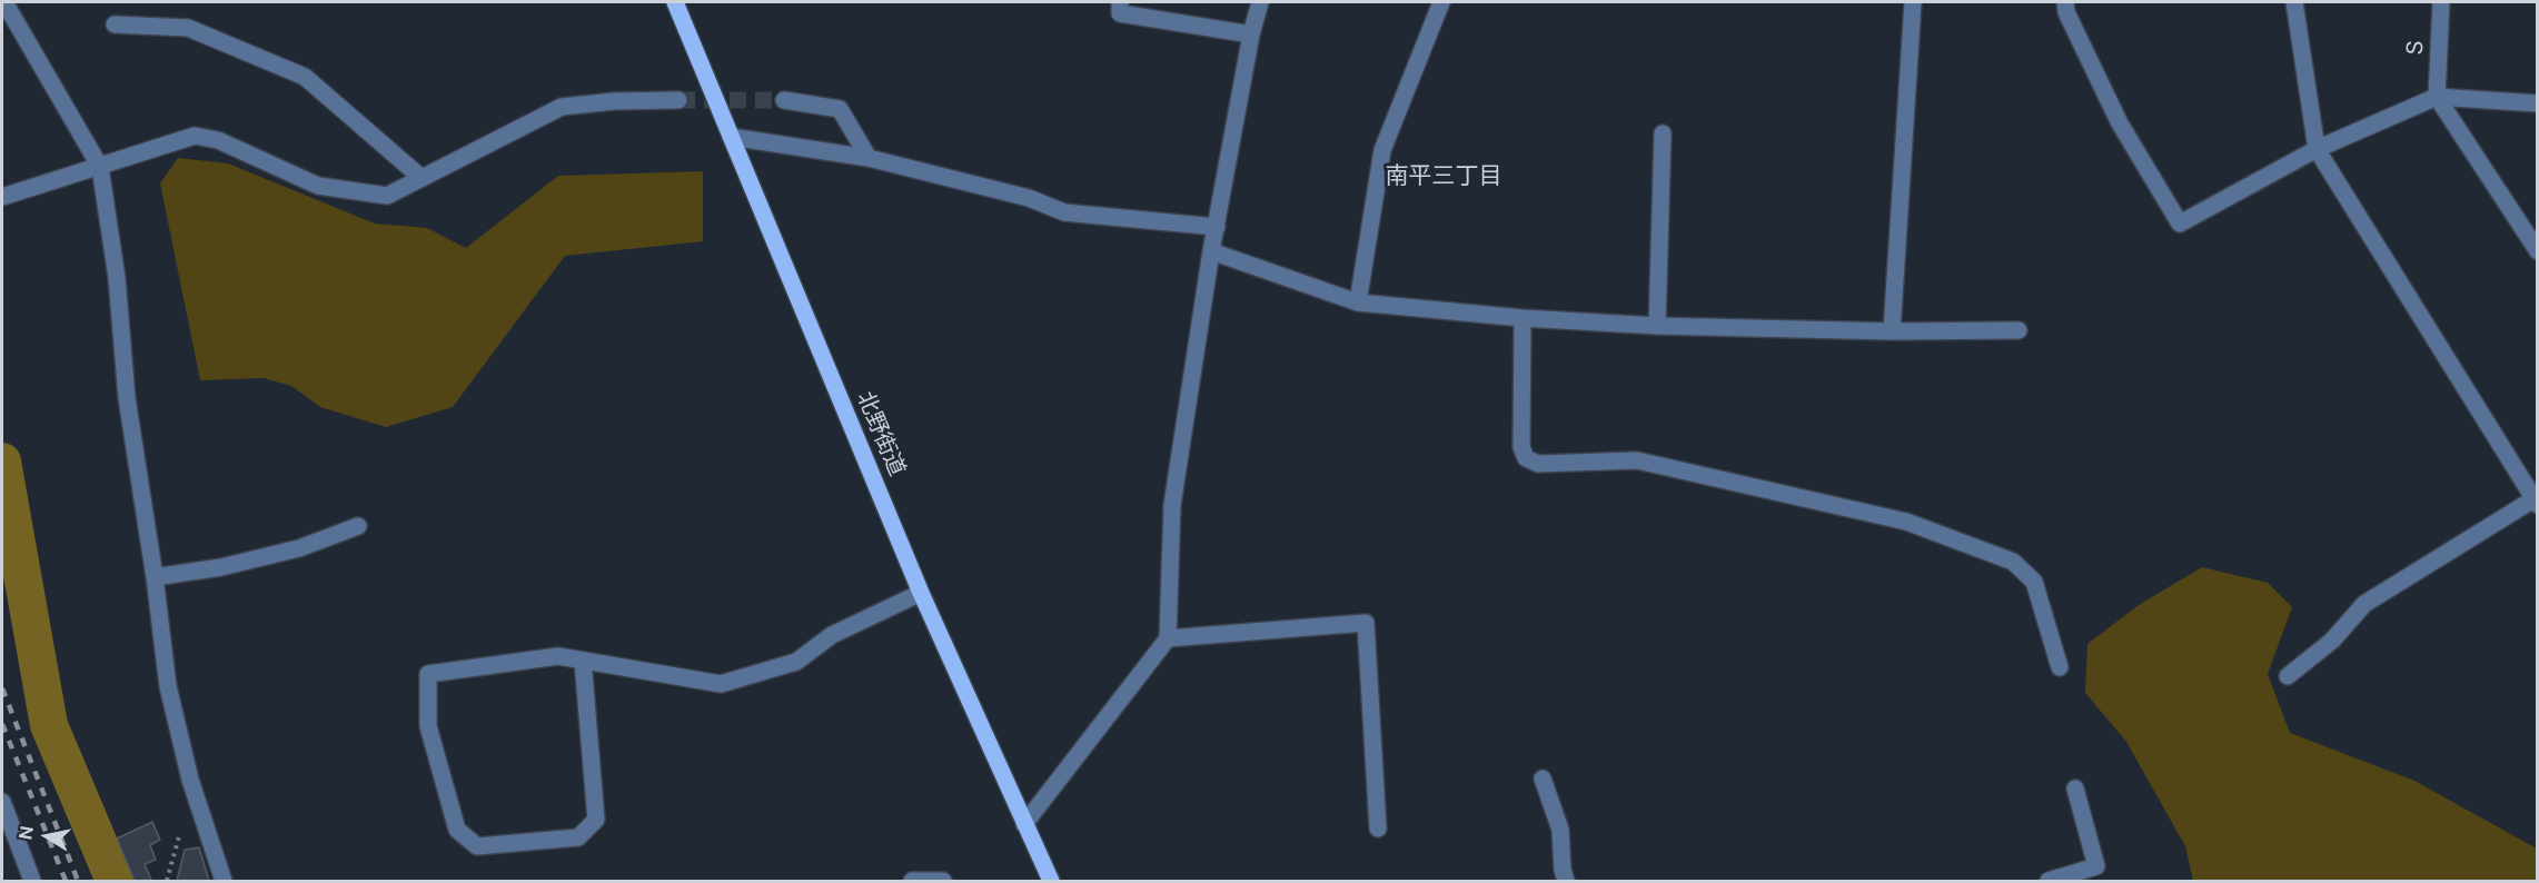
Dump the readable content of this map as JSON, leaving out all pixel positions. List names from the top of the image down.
{
  "streets": {
    "main road": ["北野街道"],
    "street": ["S"]
  },
  "districts": ["南平三丁目"],
  "north": "left"
}
